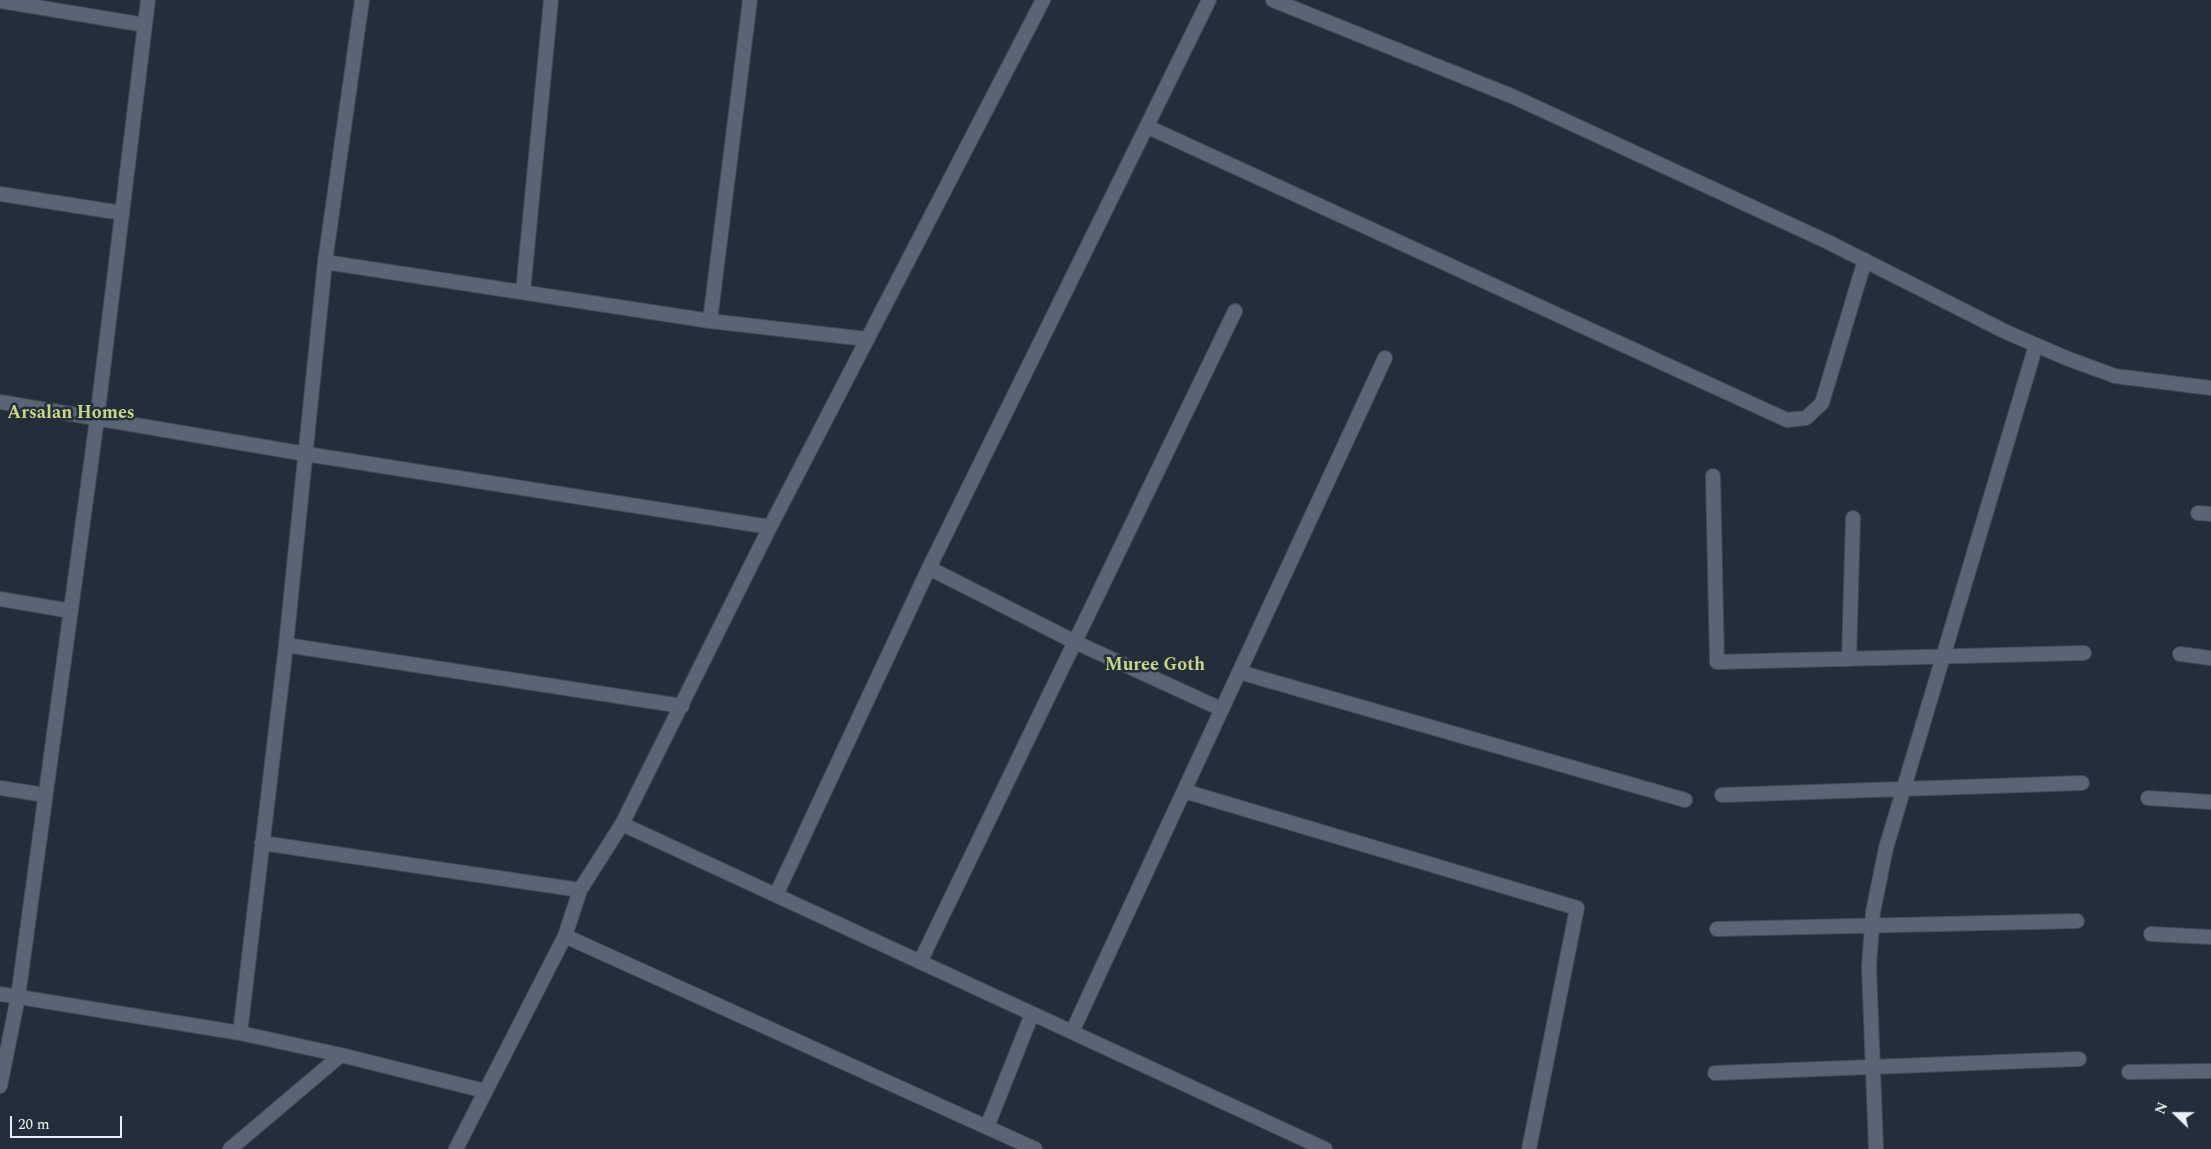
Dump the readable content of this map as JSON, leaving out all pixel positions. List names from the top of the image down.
{
  "districts": ["Arsalan Homes", "Muree Goth"],
  "scale_bar": "20 m",
  "north": "left"
}
